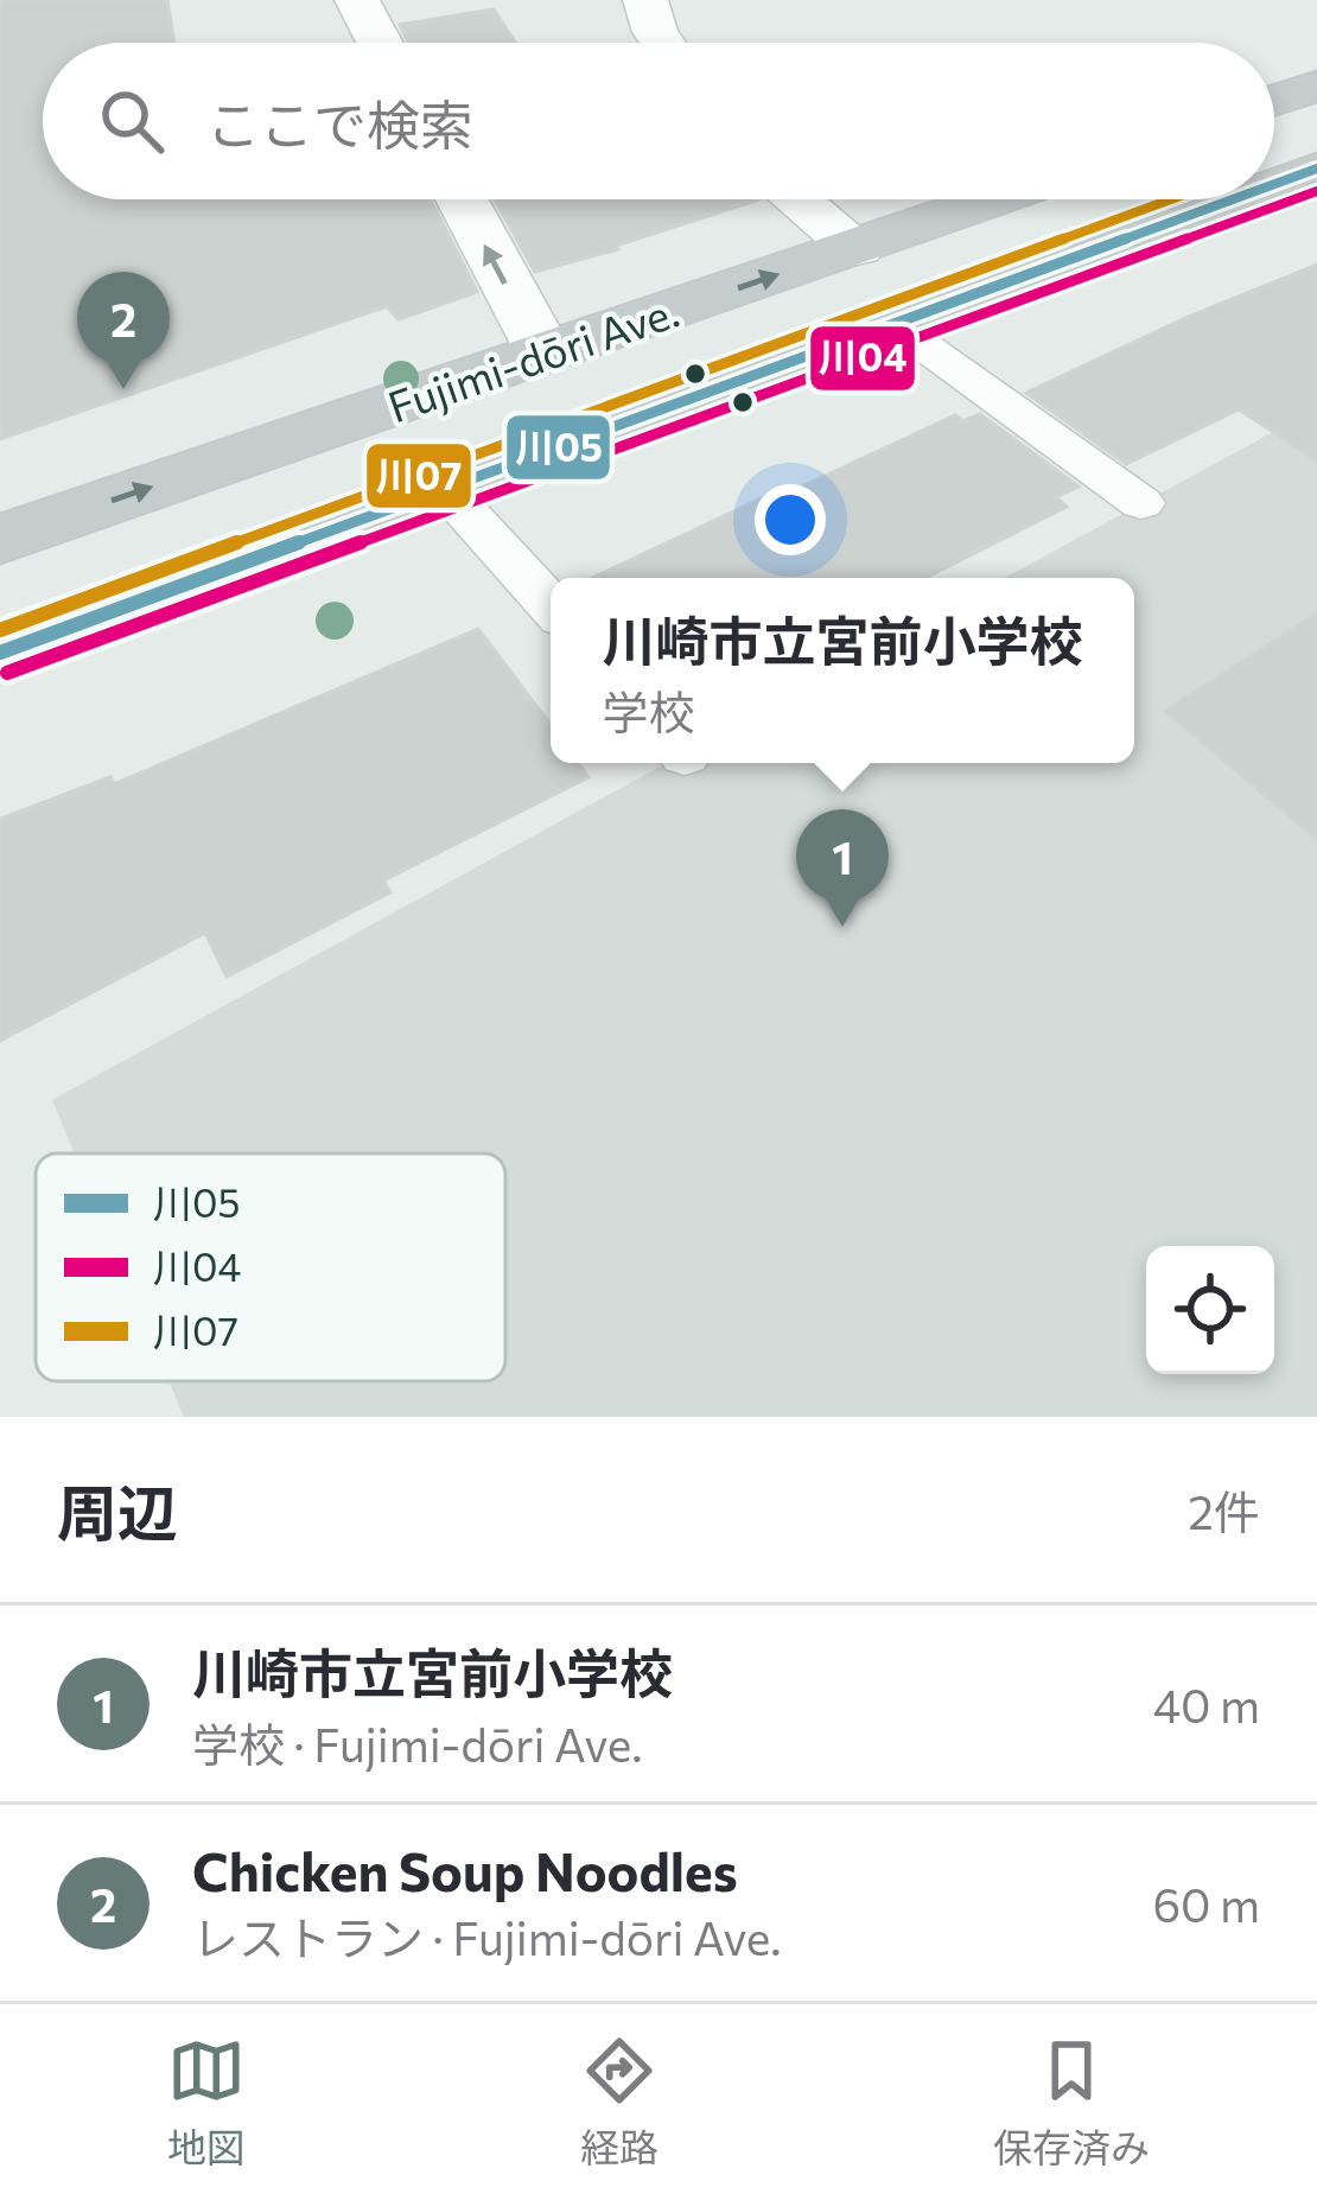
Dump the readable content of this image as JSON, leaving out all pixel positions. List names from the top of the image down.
{
  "streets": {
    "highway": ["Fujimi-dōri Ave."]
  },
  "lines": ["transit line 川05", "transit line 川04", "transit line 川07"],
  "legend": ["川05", "川04", "川07"],
  "page": {
    "search": "ここで検索",
    "pins": ["2", "1"],
    "popup": ["川崎市立宮前小学校", "学校"],
    "heading": ["周辺", "2件"],
    "list": [
      {
        "mark": "1",
        "name": "川崎市立宮前小学校",
        "note": "学校 · Fujimi-dōri Ave.",
        "value": "40 m"
      },
      {
        "mark": "2",
        "name": "Chicken Soup Noodles",
        "note": "レストラン · Fujimi-dōri Ave.",
        "value": "60 m"
      }
    ],
    "nav": ["地図", "経路", "保存済み"]
  }
}
